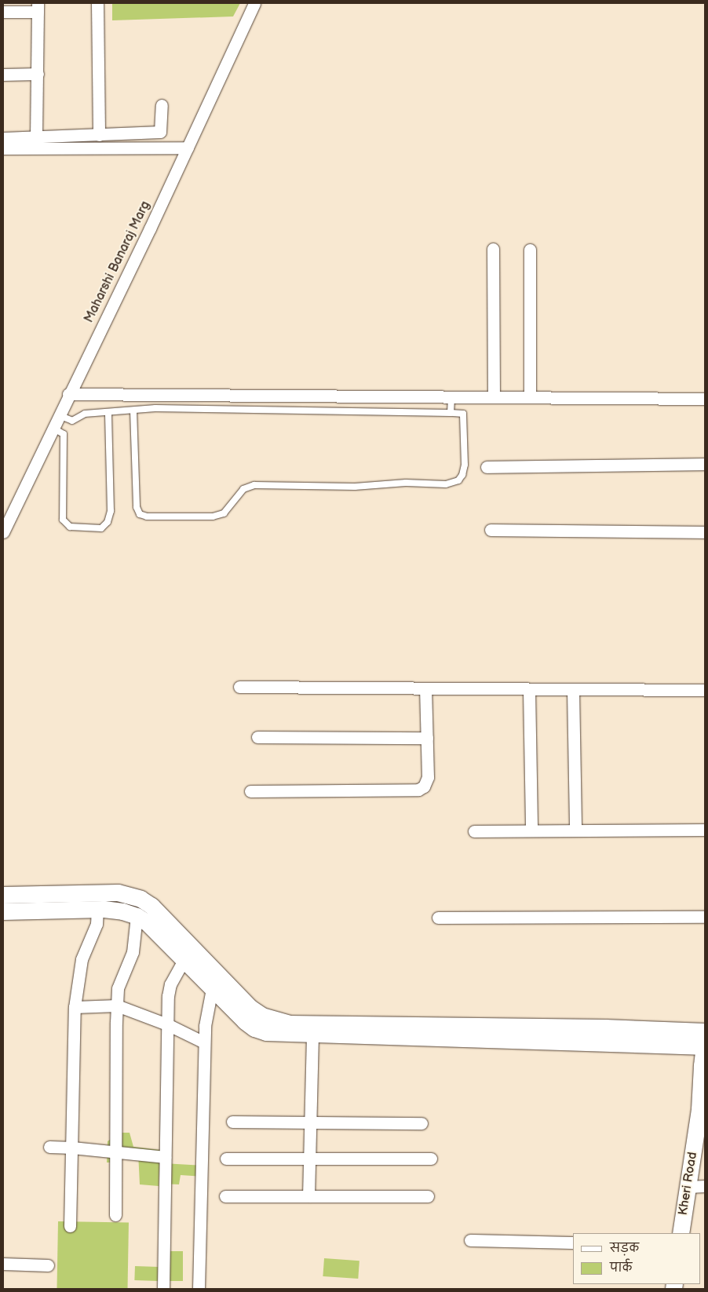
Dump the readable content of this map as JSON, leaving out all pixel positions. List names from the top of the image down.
{
  "streets": {
    "street": ["Maharshi Banaraj Marg", "Kheri Road"]
  },
  "legend": ["सड़क", "पार्क"]
}
